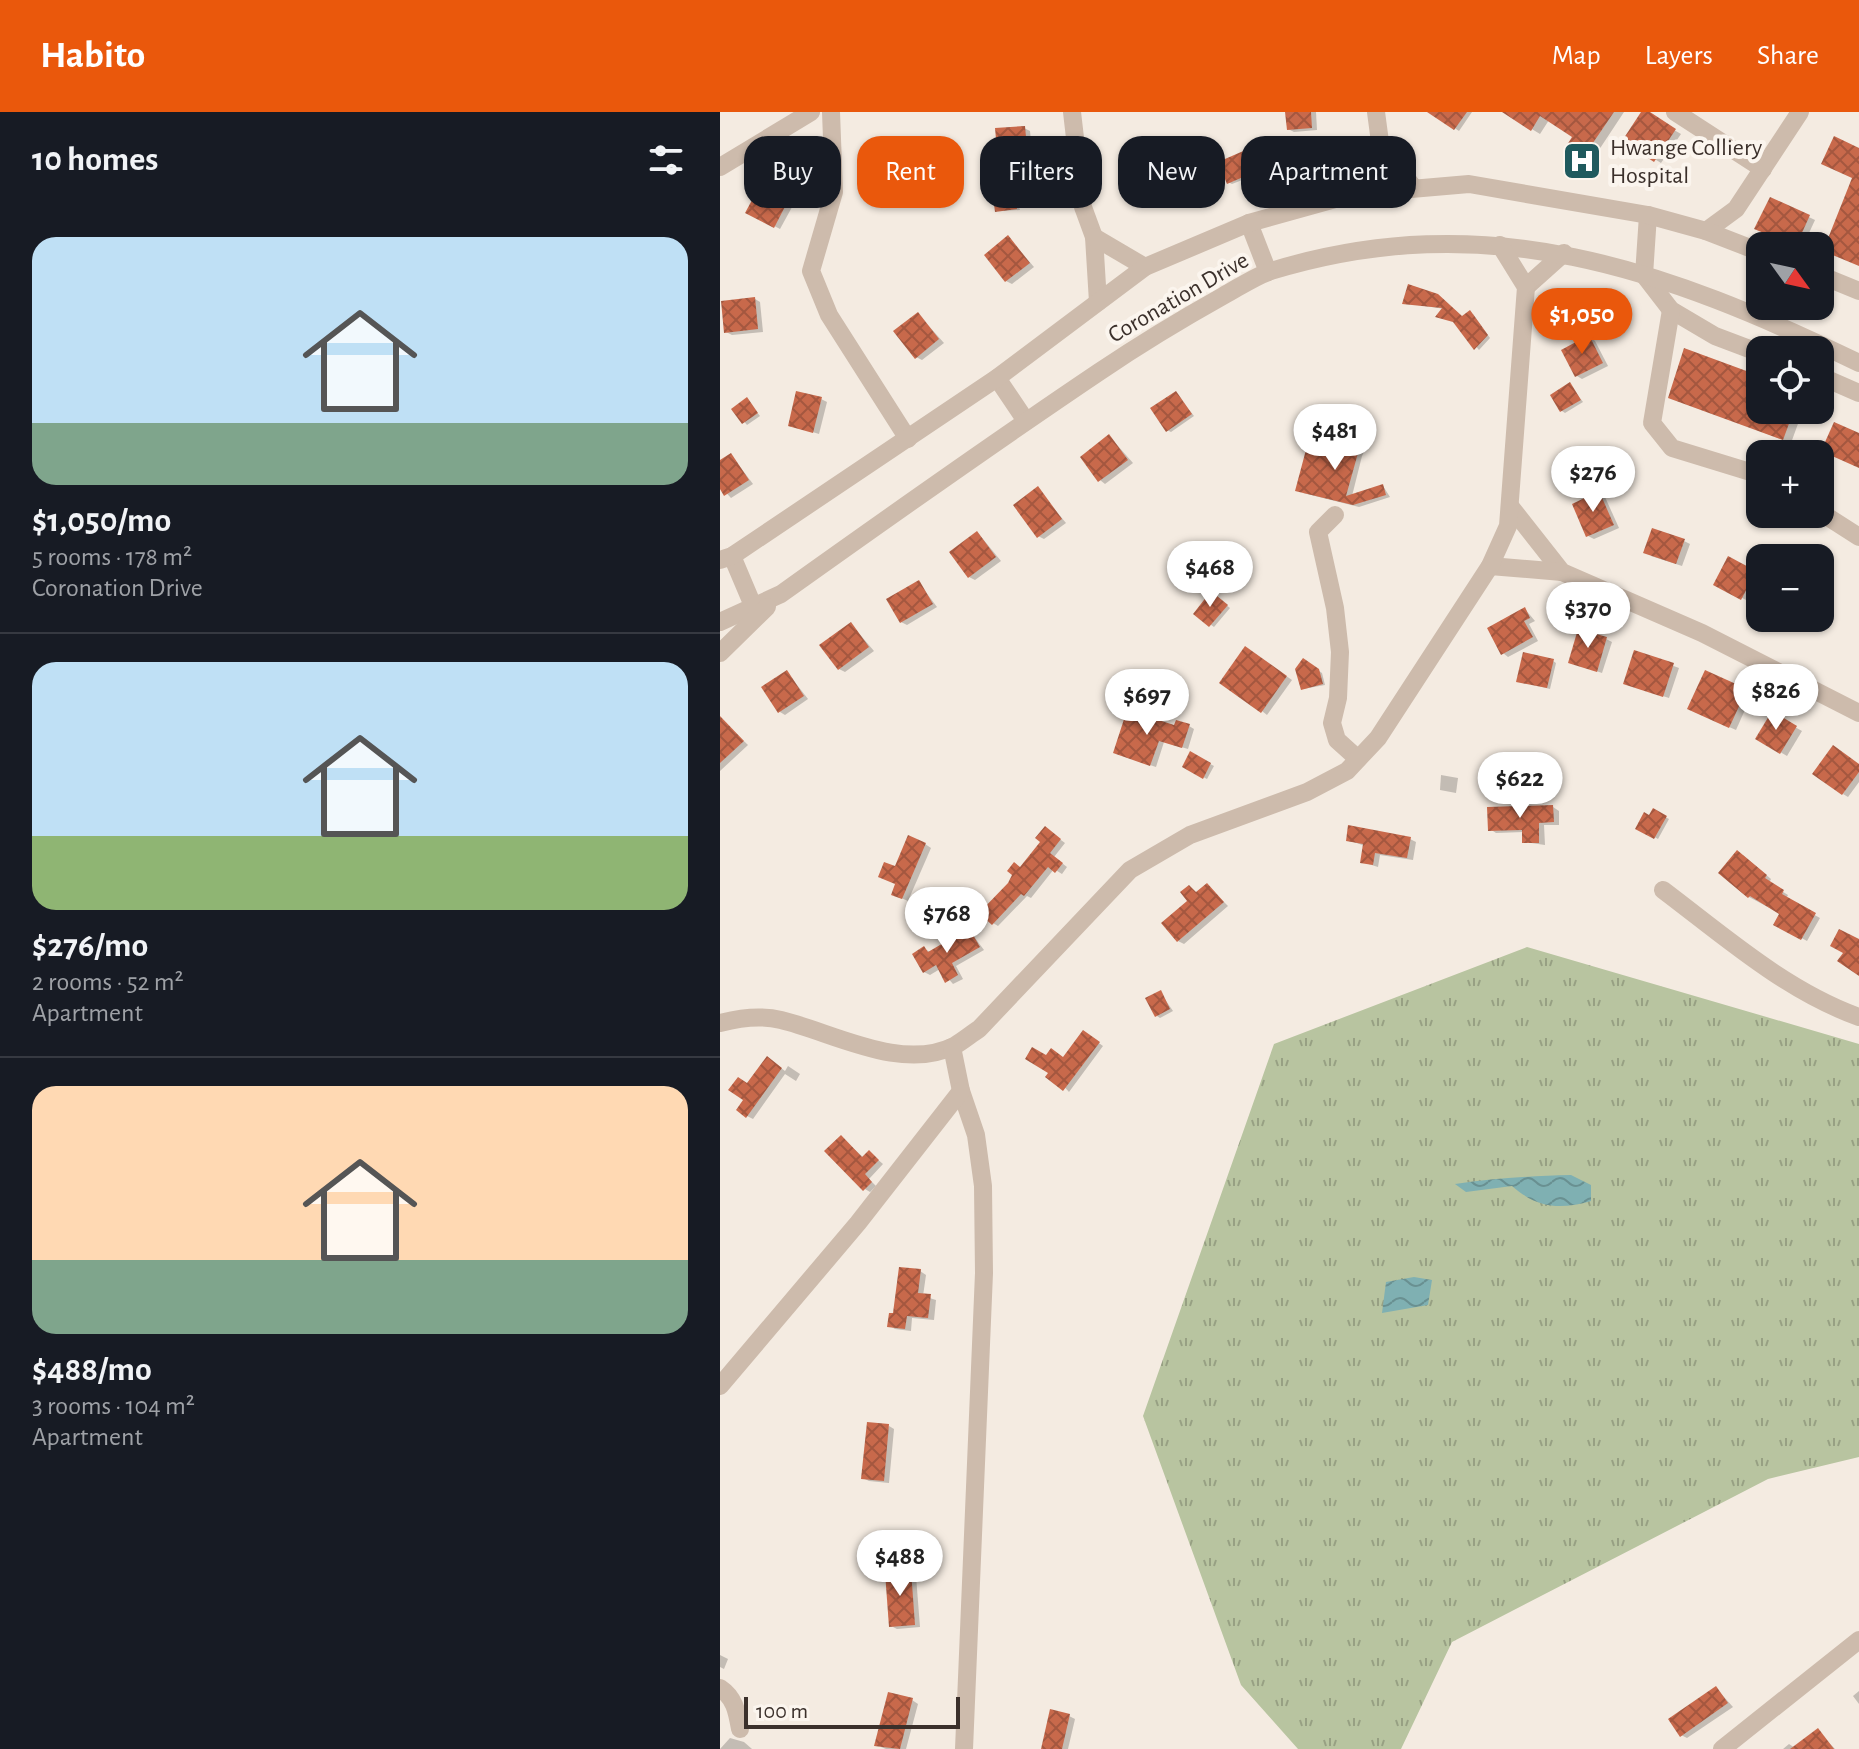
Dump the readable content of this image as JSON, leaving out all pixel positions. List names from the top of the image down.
{
  "streets": {
    "street": ["Coronation Drive"]
  },
  "places": {
    "hospital": ["Hwange Colliery Hospital"]
  },
  "scale_bar": "100 m",
  "north": "bottom right",
  "page": {
    "header": "Habito",
    "nav": ["Map", "Layers", "Share"],
    "heading": "10 homes",
    "chip": [
      "Buy",
      "Rent",
      "Filters",
      "New",
      "Apartment"
    ],
    "list": [
      {
        "name": "$1,050/mo",
        "note": "5 rooms · 178 m² · Coronation Drive"
      },
      {
        "name": "$276/mo",
        "note": "2 rooms · 52 m² · Apartment"
      },
      {
        "name": "$488/mo",
        "note": "3 rooms · 104 m² · Apartment"
      }
    ],
    "map_buttons": ["+", "−"],
    "price": [
      "$1,050",
      "$481",
      "$276",
      "$468",
      "$370",
      "$826",
      "$697",
      "$622",
      "$768",
      "$488"
    ],
    "scale": "100 m"
  }
}
